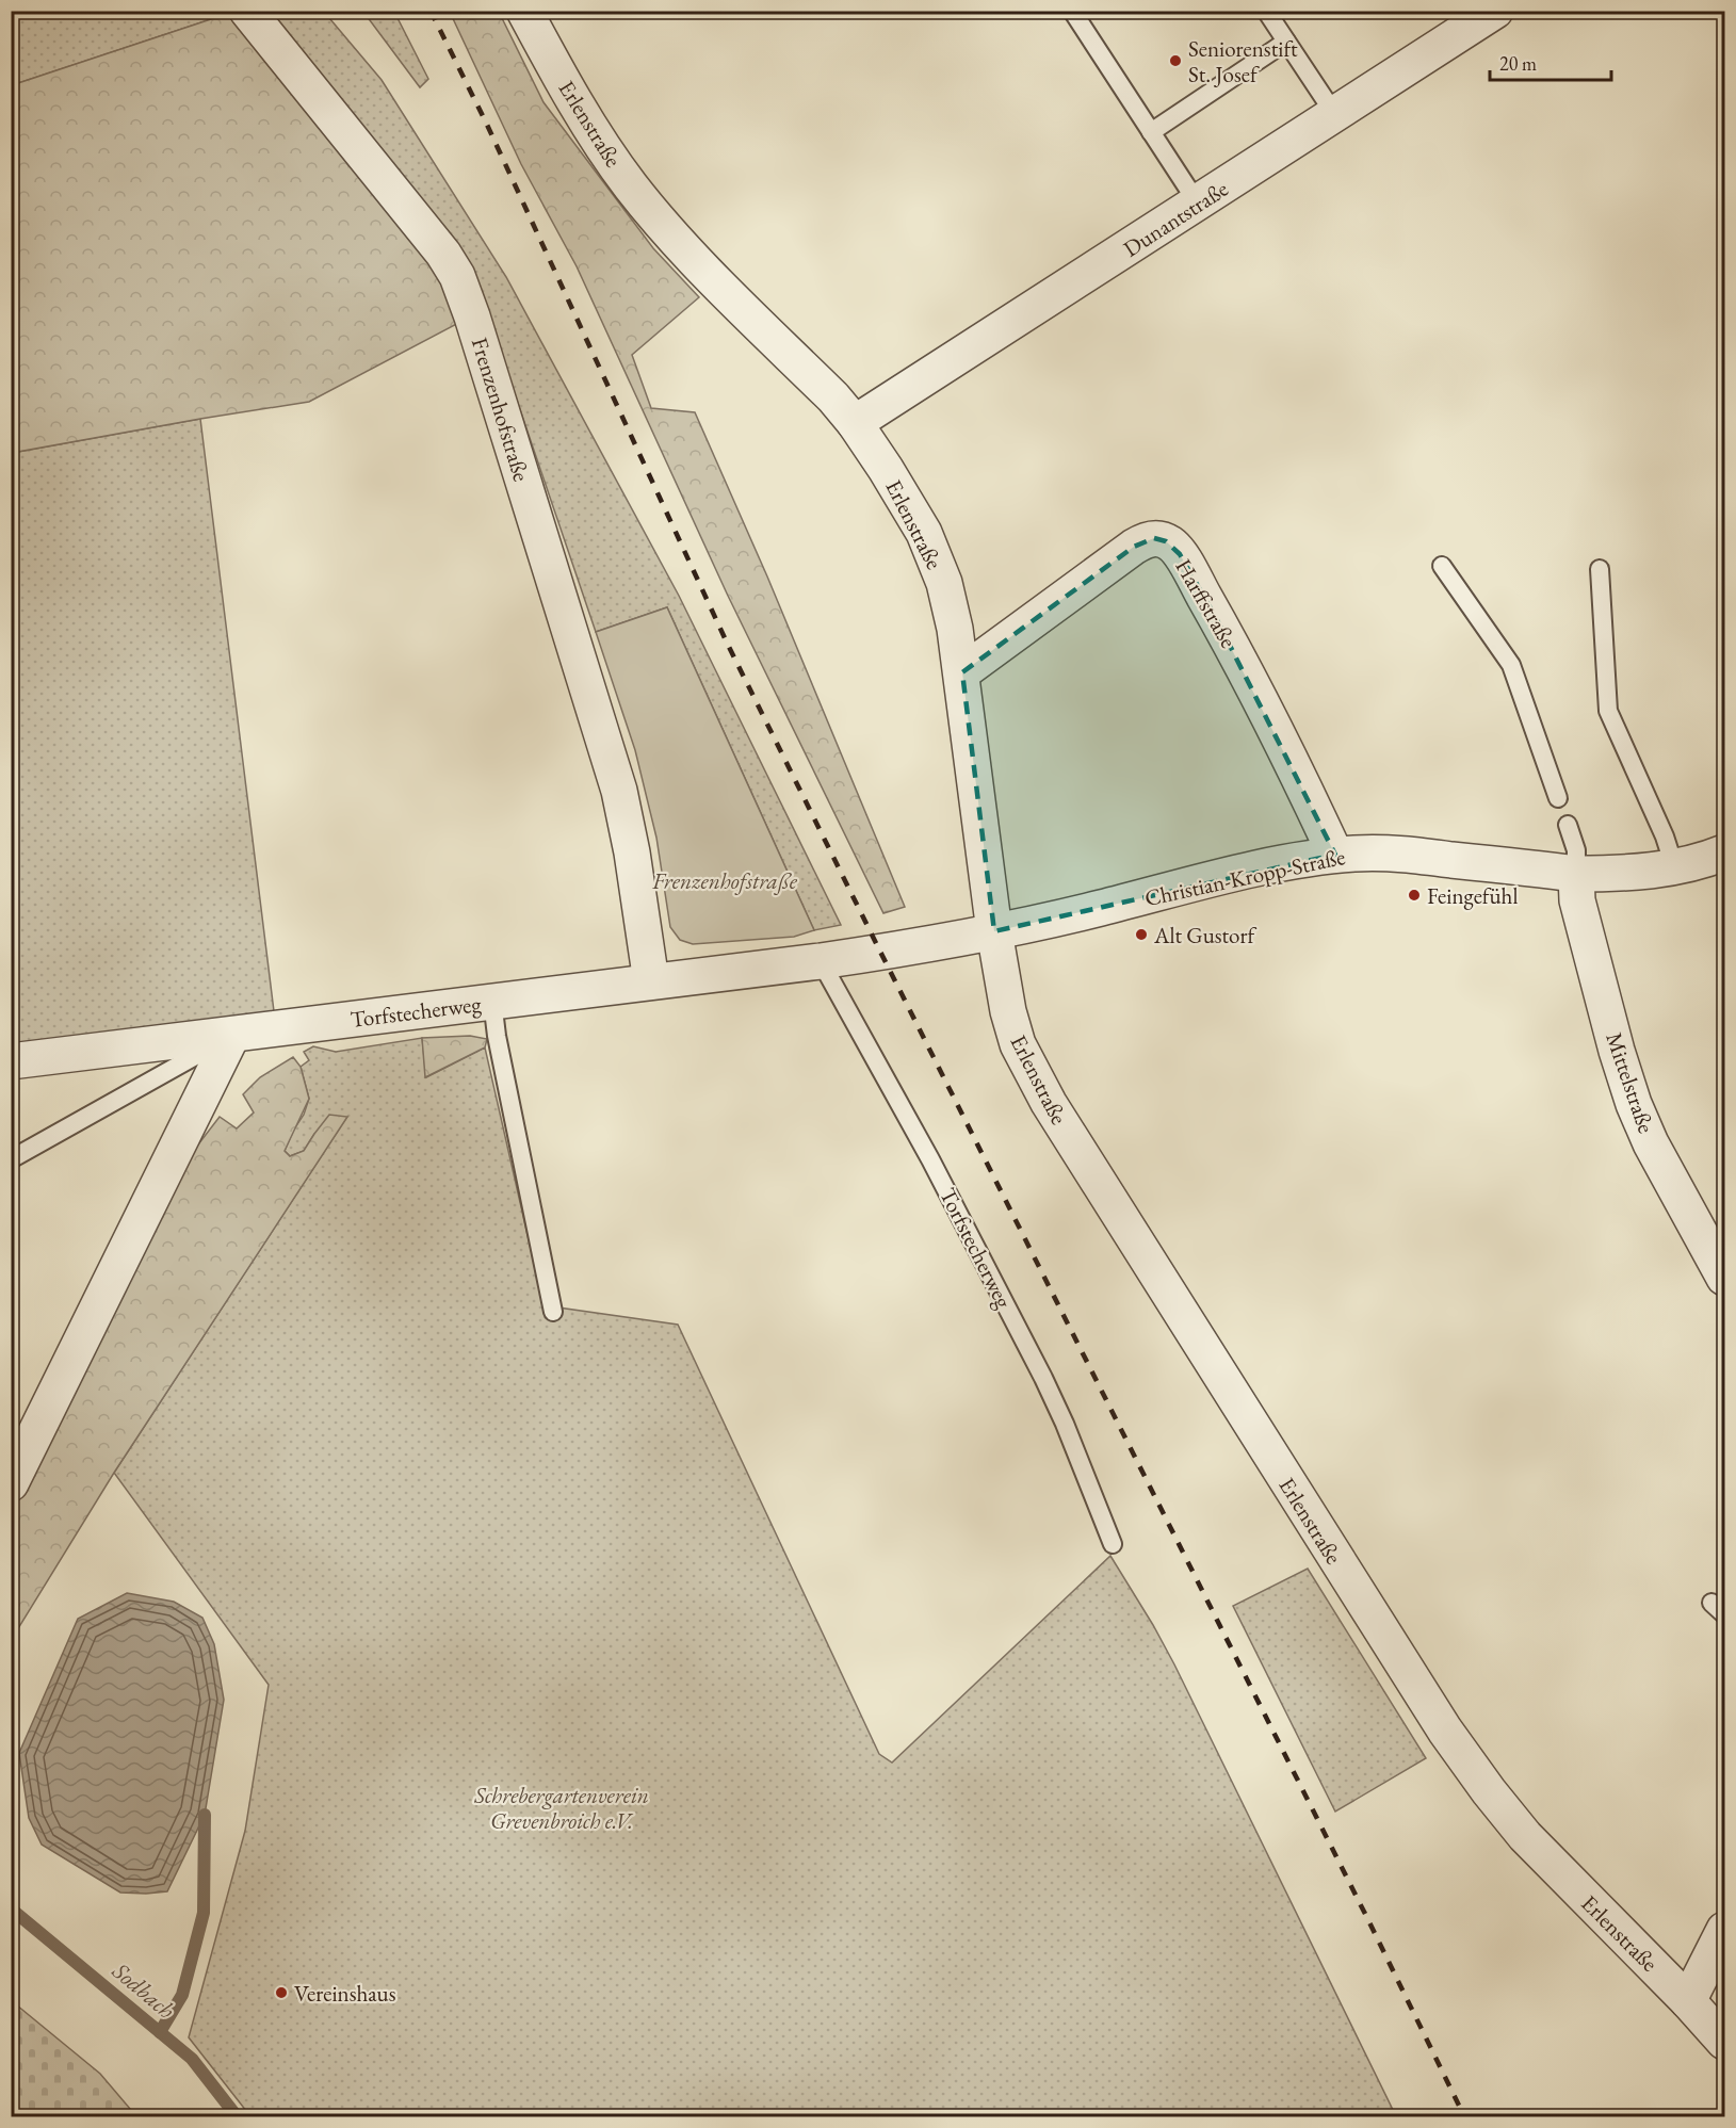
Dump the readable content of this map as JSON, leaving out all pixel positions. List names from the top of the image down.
{
  "streets": {
    "street": [
      "Erlenstraße",
      "Dunantstraße",
      "Frenzenhofstraße",
      "Harffstraße",
      "Christian-Kropp-Straße",
      "Torfstecherweg",
      "Mittelstraße"
    ]
  },
  "crossings": [
    ["Erlenstraße", "Dunantstraße"],
    ["Erlenstraße", "Harffstraße"],
    ["Erlenstraße", "Christian-Kropp-Straße"],
    ["Erlenstraße", "Torfstecherweg"],
    ["Frenzenhofstraße", "Torfstecherweg"],
    ["Harffstraße", "Christian-Kropp-Straße"],
    ["Christian-Kropp-Straße", "Torfstecherweg"],
    ["Christian-Kropp-Straße", "Mittelstraße"]
  ],
  "water": ["Sodbach"],
  "parks": ["Frenzenhofstraße", "Schrebergartenverein Grevenbroich e.V."],
  "places": [
    "Seniorenstift St. Josef",
    "Feingefühl",
    "Alt Gustorf",
    "Vereinshaus"
  ],
  "scale_bar": "20 m"
}
